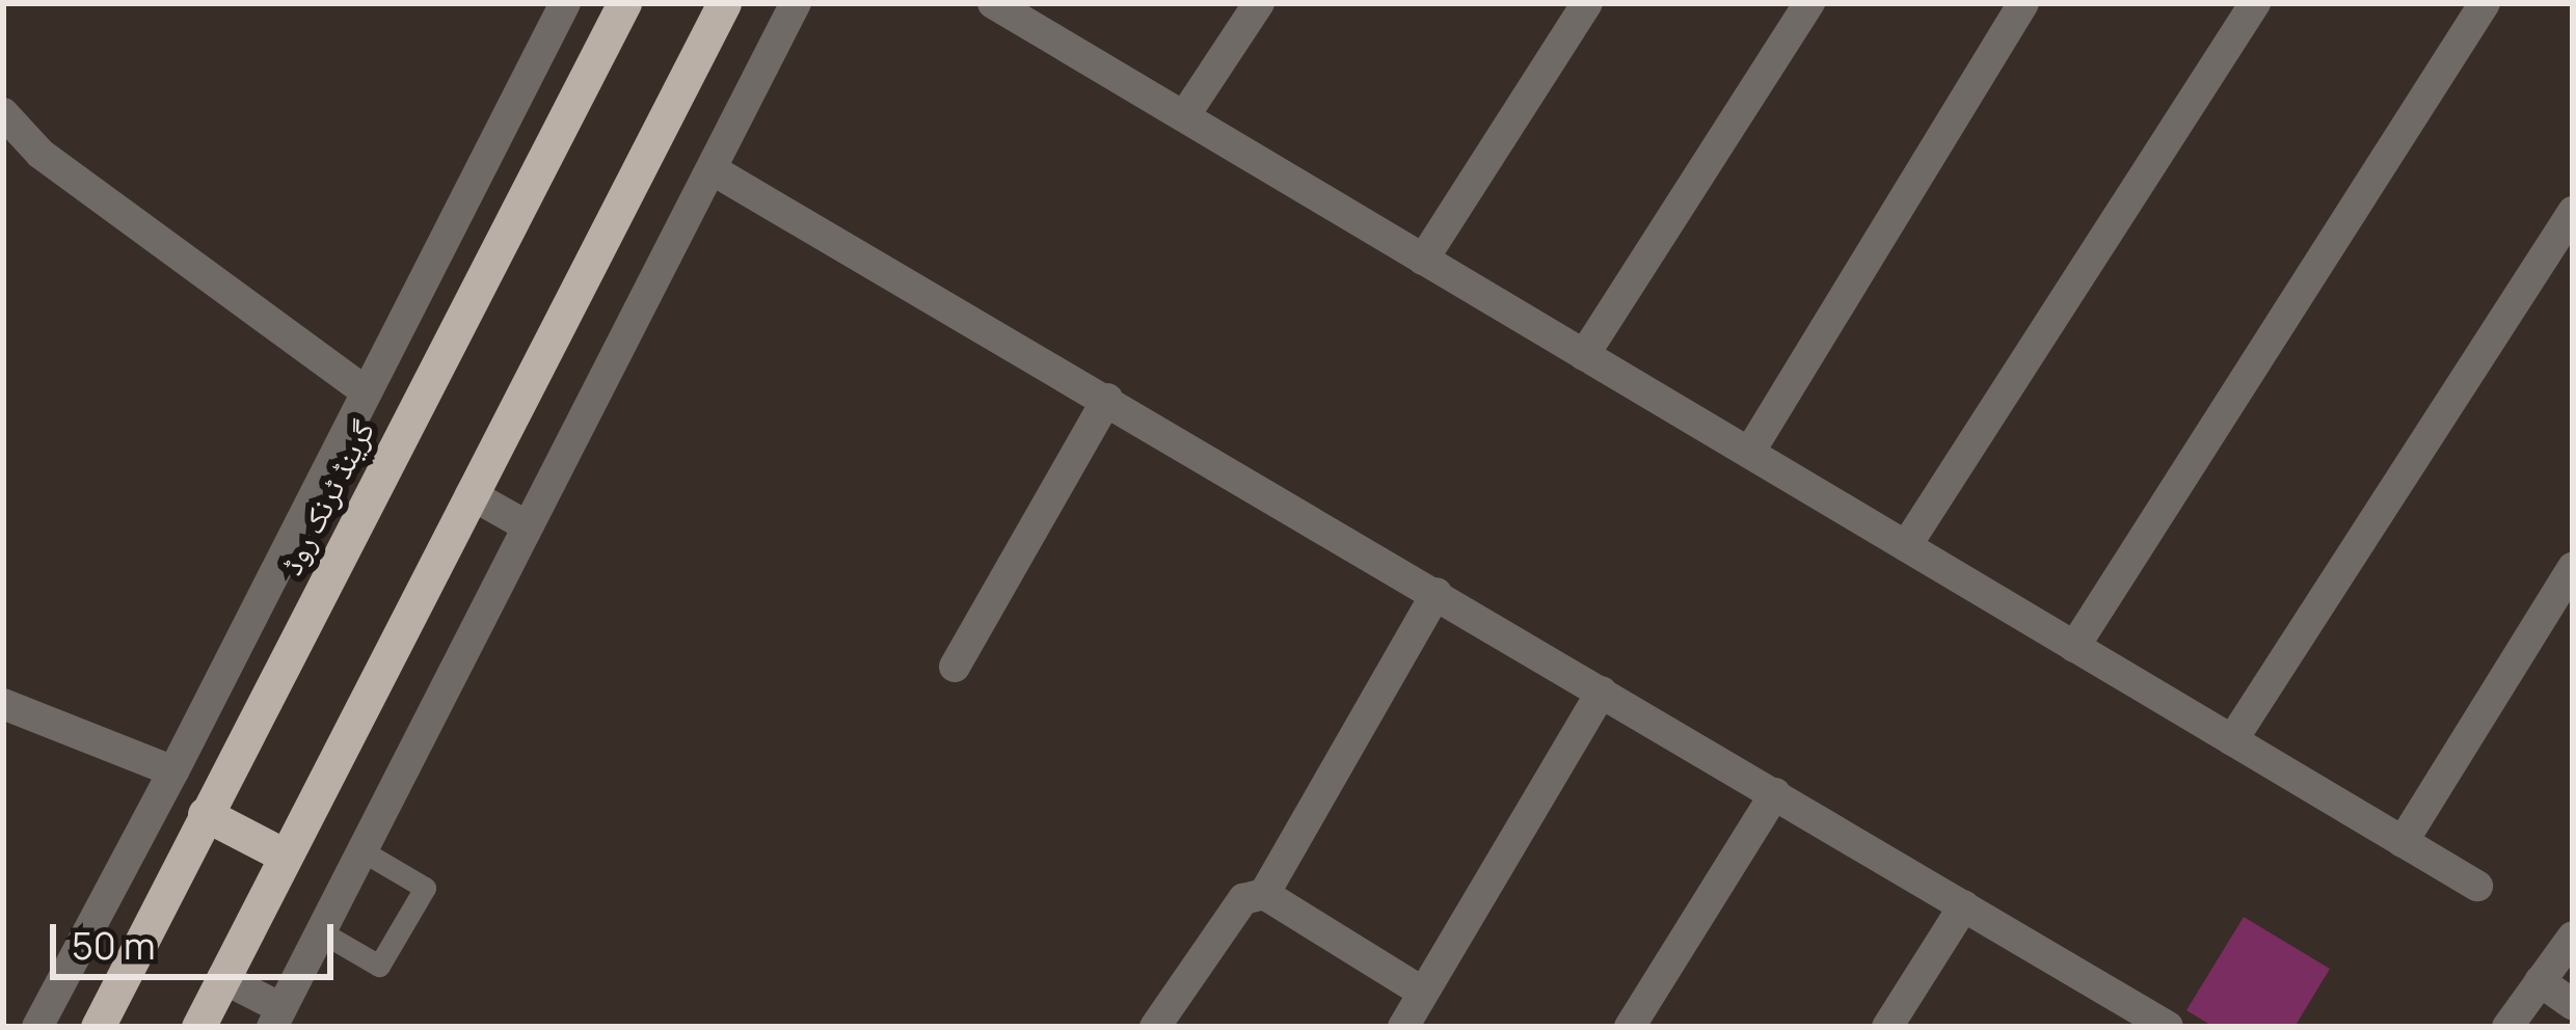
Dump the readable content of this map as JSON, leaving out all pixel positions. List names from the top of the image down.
{
  "streets": {
    "highway": ["گرینڈ ٹرنک روڈ"]
  },
  "scale_bar": "50 m"
}
